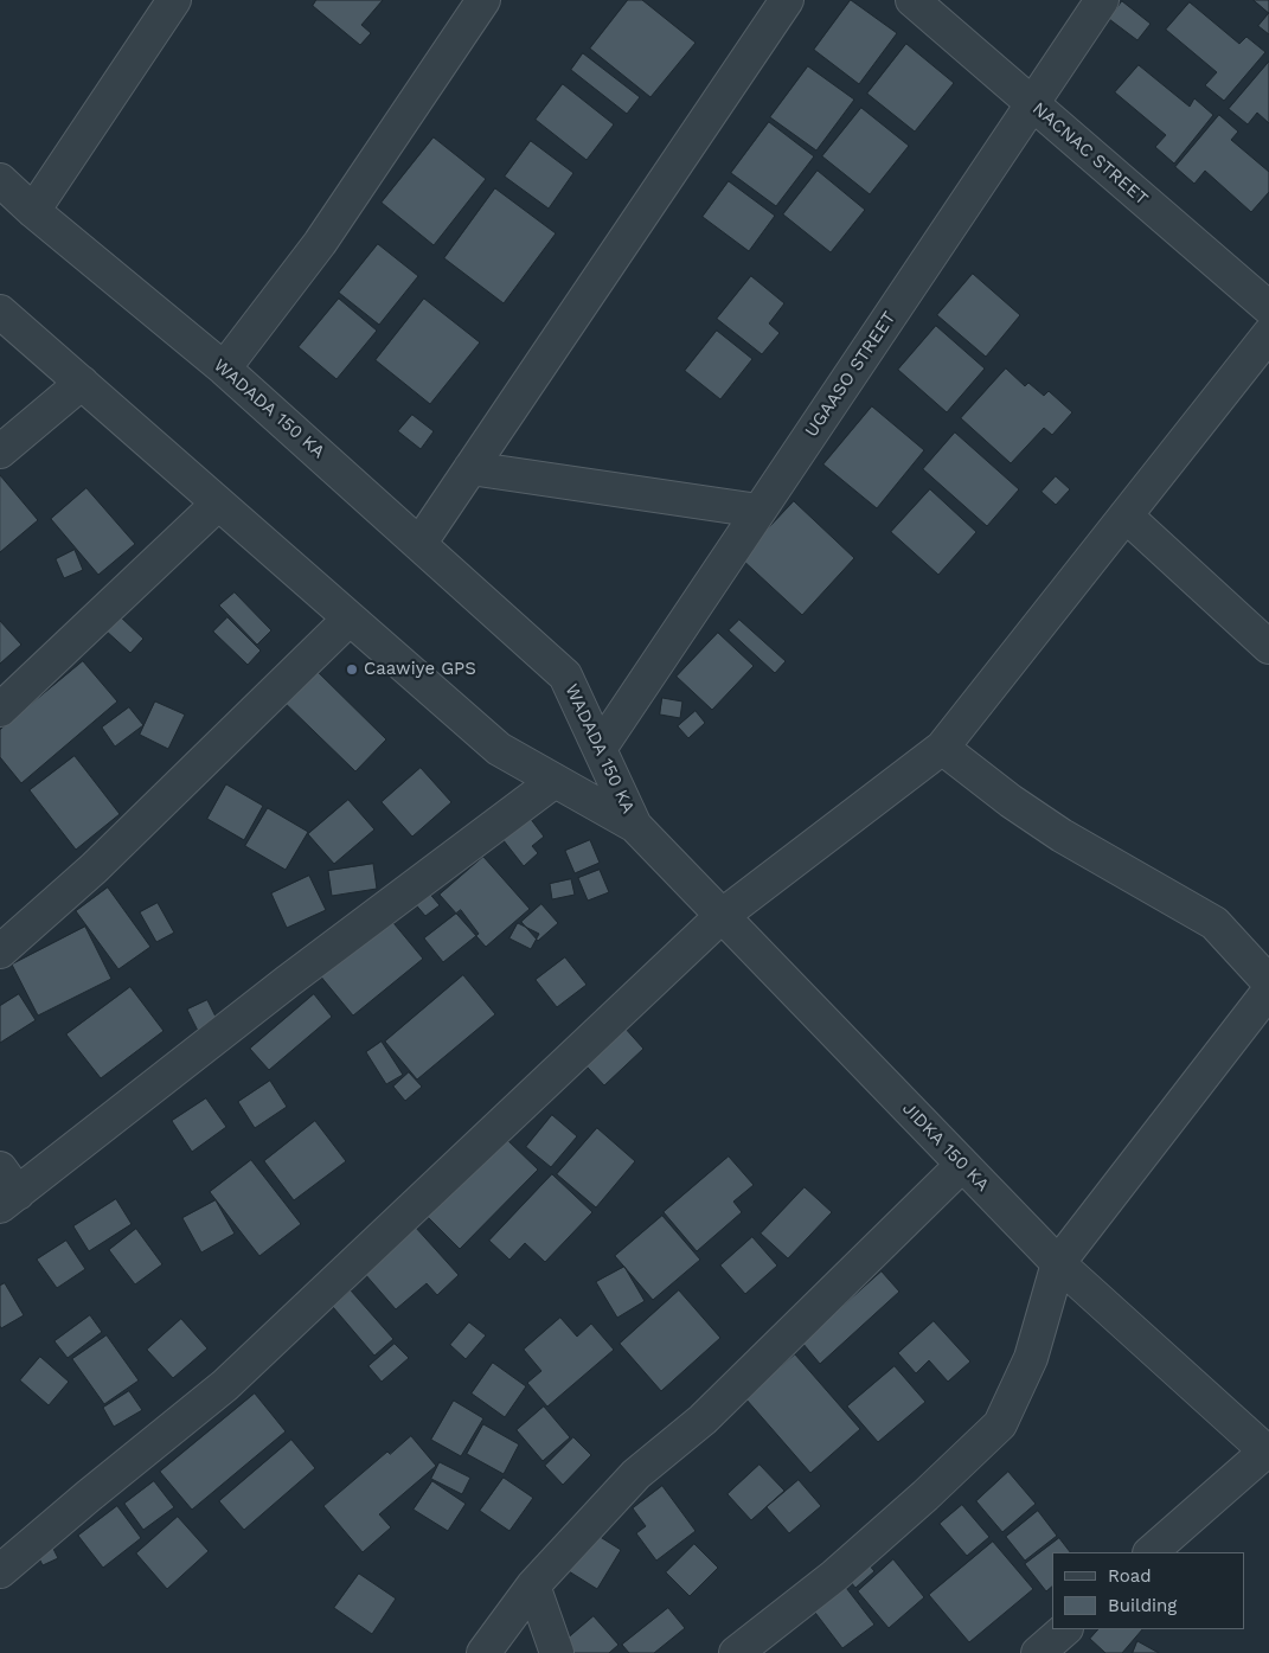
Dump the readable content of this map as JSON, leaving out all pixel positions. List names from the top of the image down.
{
  "streets": {
    "street": [
      "NACNAC STREET",
      "UGAASO STREET",
      "WADADA 150 KA",
      "JIDKA 150 KA"
    ]
  },
  "crossings": [
    ["NACNAC STREET", "UGAASO STREET"],
    ["UGAASO STREET", "WADADA 150 KA"],
    ["WADADA 150 KA", "JIDKA 150 KA"]
  ],
  "places": ["Caawiye GPS"],
  "legend": ["Road", "Building"]
}
